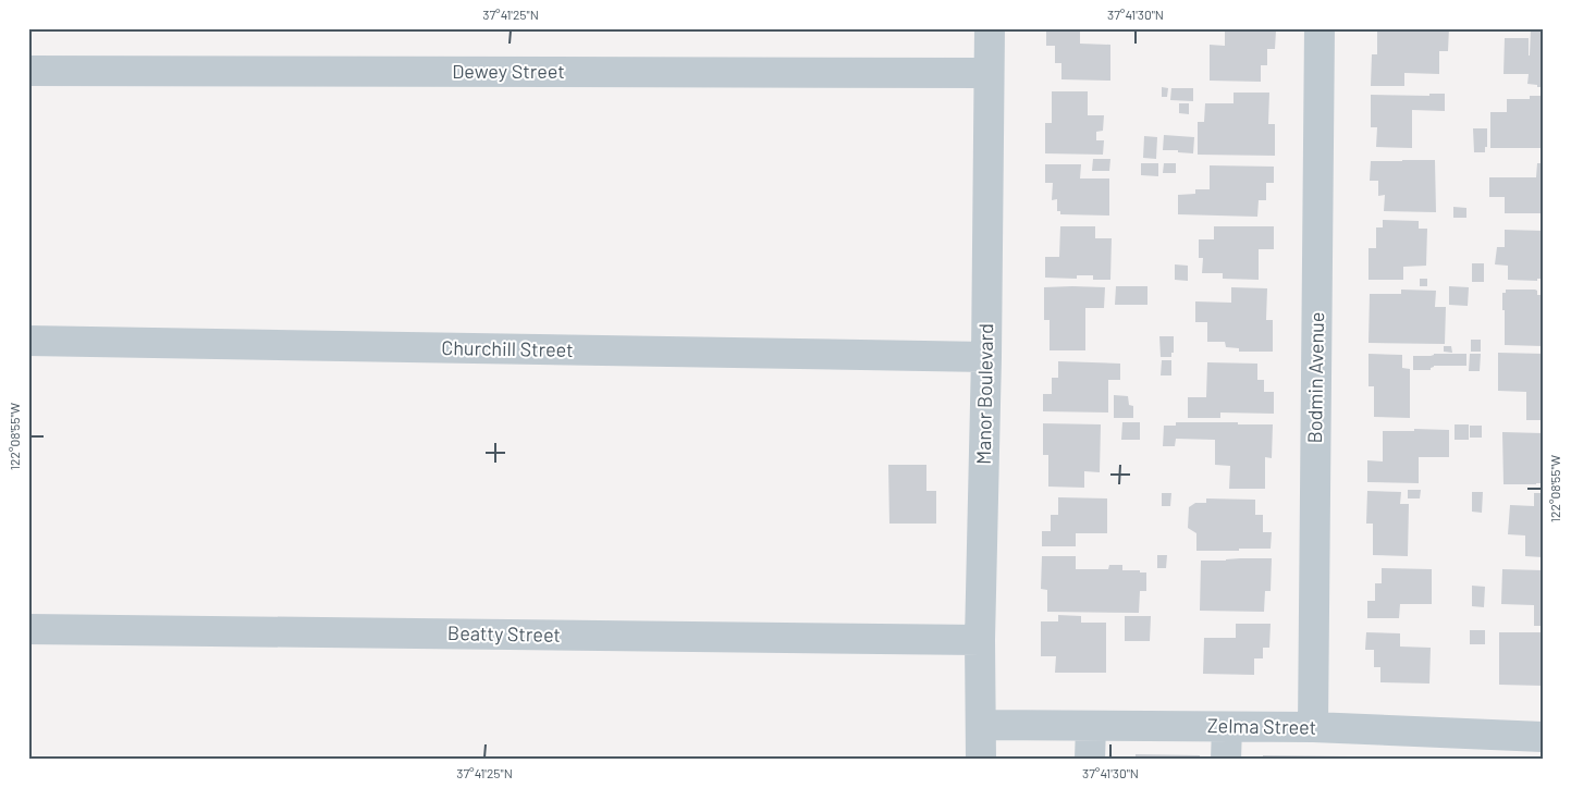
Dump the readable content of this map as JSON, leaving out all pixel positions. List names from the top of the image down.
{
  "streets": {
    "street": [
      "Dewey Street",
      "Churchill Street",
      "Bodmin Avenue",
      "Manor Boulevard",
      "Beatty Street",
      "Zelma Street"
    ]
  },
  "crossings": [
    ["Dewey Street", "Manor Boulevard"],
    ["Churchill Street", "Manor Boulevard"],
    ["Bodmin Avenue", "Zelma Street"],
    ["Manor Boulevard", "Beatty Street"],
    ["Manor Boulevard", "Zelma Street"]
  ],
  "coordinates": ["37°41'25\"N", "37°41'30\"N", "122°08'55\"W"]
}
